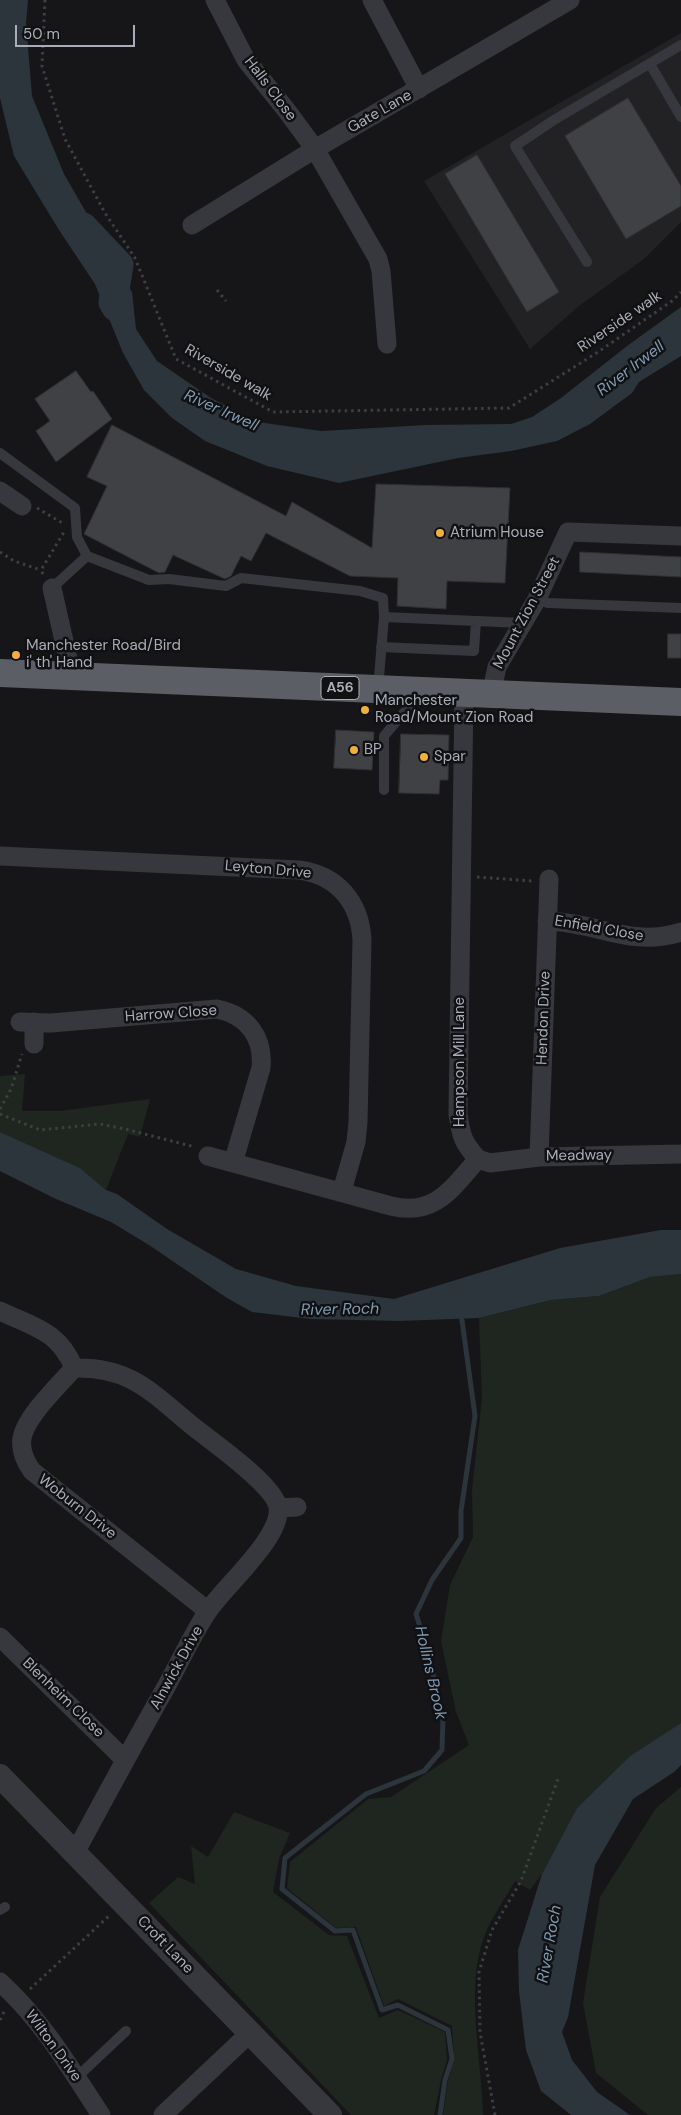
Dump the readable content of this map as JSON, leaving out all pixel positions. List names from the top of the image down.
{
  "streets": {
    "highway": ["A56"],
    "street": [
      "Halls Close",
      "Gate Lane",
      "Mount Zion Street",
      "Leyton Drive",
      "Enfield Close",
      "Harrow Close",
      "Hendon Drive",
      "Hampson Mill Lane",
      "Meadway",
      "Woburn Drive",
      "Alnwick Drive",
      "Blenheim Close",
      "Croft Lane",
      "Wilton Drive"
    ],
    "path": ["Riverside walk"]
  },
  "crossings": [
    ["Halls Close", "Gate Lane"],
    ["Mount Zion Street", "A56"],
    ["A56", "Hampson Mill Lane"],
    ["Enfield Close", "Hendon Drive"],
    ["Hendon Drive", "Meadway"],
    ["Hampson Mill Lane", "Meadway"],
    ["Woburn Drive", "Alnwick Drive"],
    ["Alnwick Drive", "Blenheim Close"],
    ["Alnwick Drive", "Croft Lane"]
  ],
  "water": ["River Irwell", "River Roch", "Hollins Brook"],
  "places": [
    "Atrium House",
    "Manchester Road/Bird i' th' Hand",
    "Manchester Road/Mount Zion Road",
    "BP",
    "Spar"
  ],
  "scale_bar": "50 m"
}
